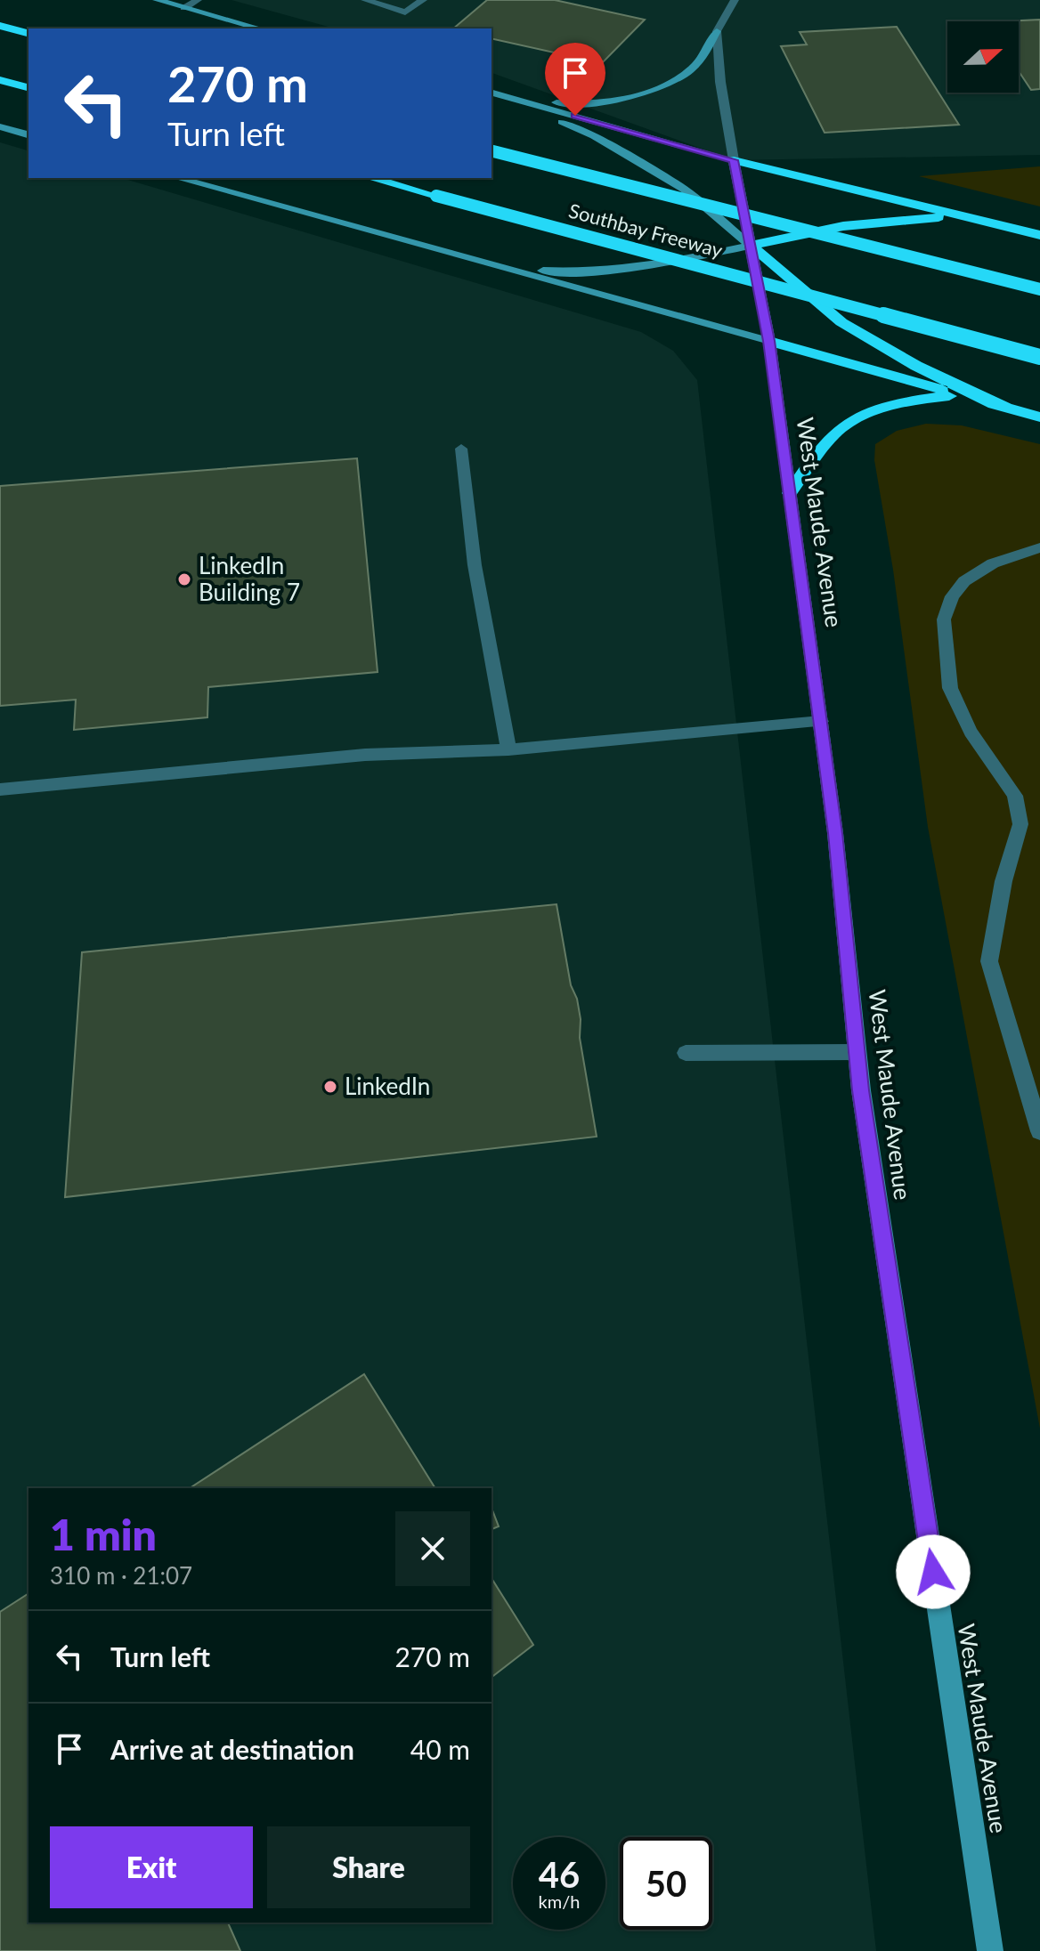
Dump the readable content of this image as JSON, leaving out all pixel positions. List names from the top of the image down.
{
  "streets": {
    "highway": ["Southbay Freeway"],
    "main road": ["West Maude Avenue"]
  },
  "places": ["LinkedIn Building 7", "LinkedIn"],
  "north": "right",
  "page": {
    "turn": ["270 m", "Turn left"],
    "heading": ["1 min", "310 m · 21:07"],
    "list": [
      {
        "name": "Turn left",
        "value": "270 m"
      },
      {
        "name": "Arrive at destination",
        "value": "40 m"
      }
    ],
    "buttons": ["Exit", "Share"],
    "speed": "46 km/h",
    "limit": "50"
  }
}
